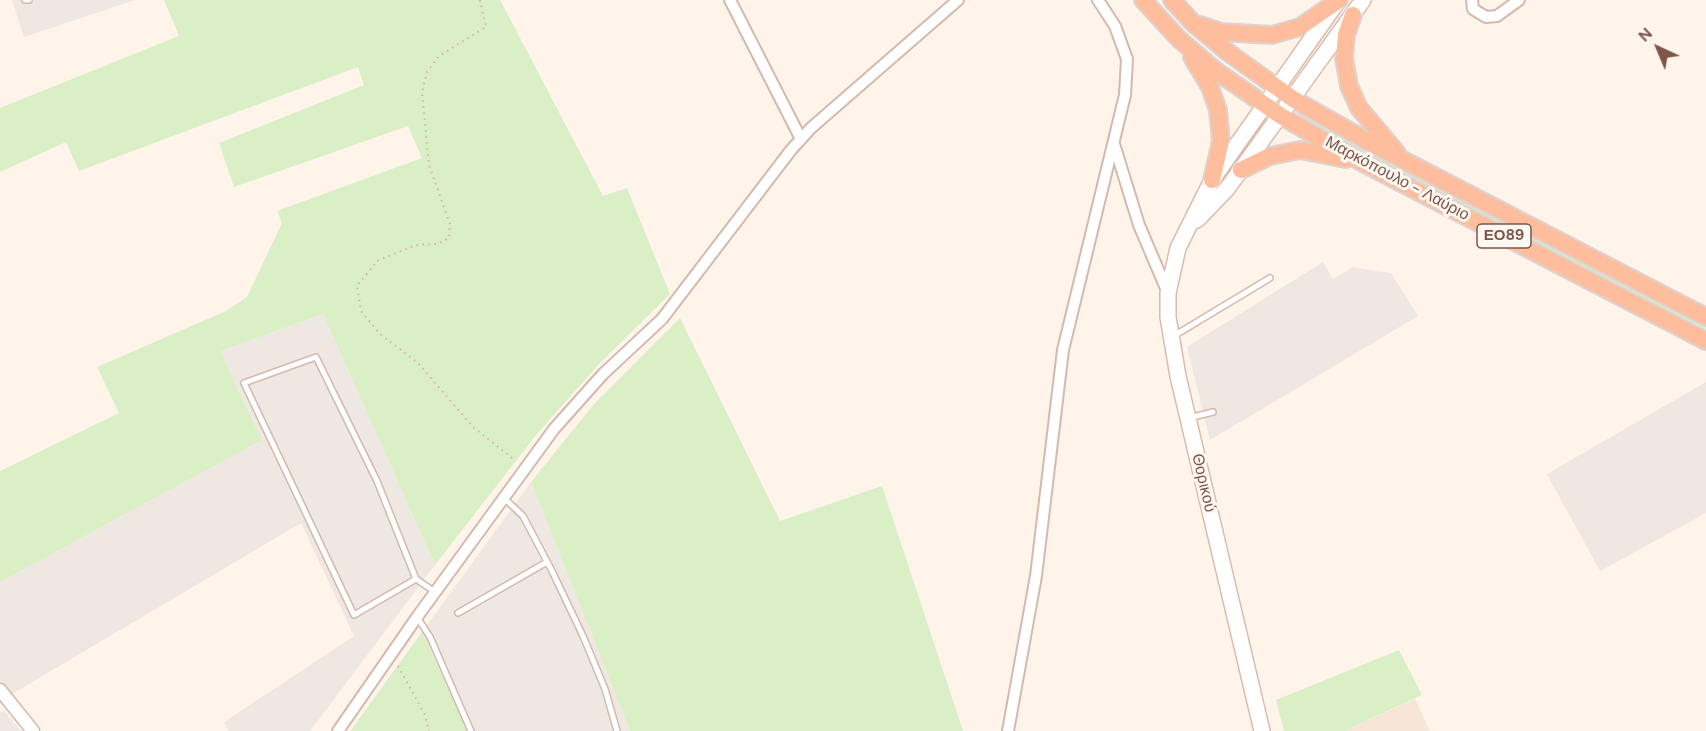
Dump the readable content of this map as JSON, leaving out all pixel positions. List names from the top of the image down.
{
  "streets": {
    "highway": ["Μαρκόπουλο - Λαύριο", "ΕΟ89"],
    "main road": ["Θορικού"]
  },
  "crossings": [
    ["Μαρκόπουλο - Λαύριο", "Θορικού"]
  ],
  "north": "top left"
}
